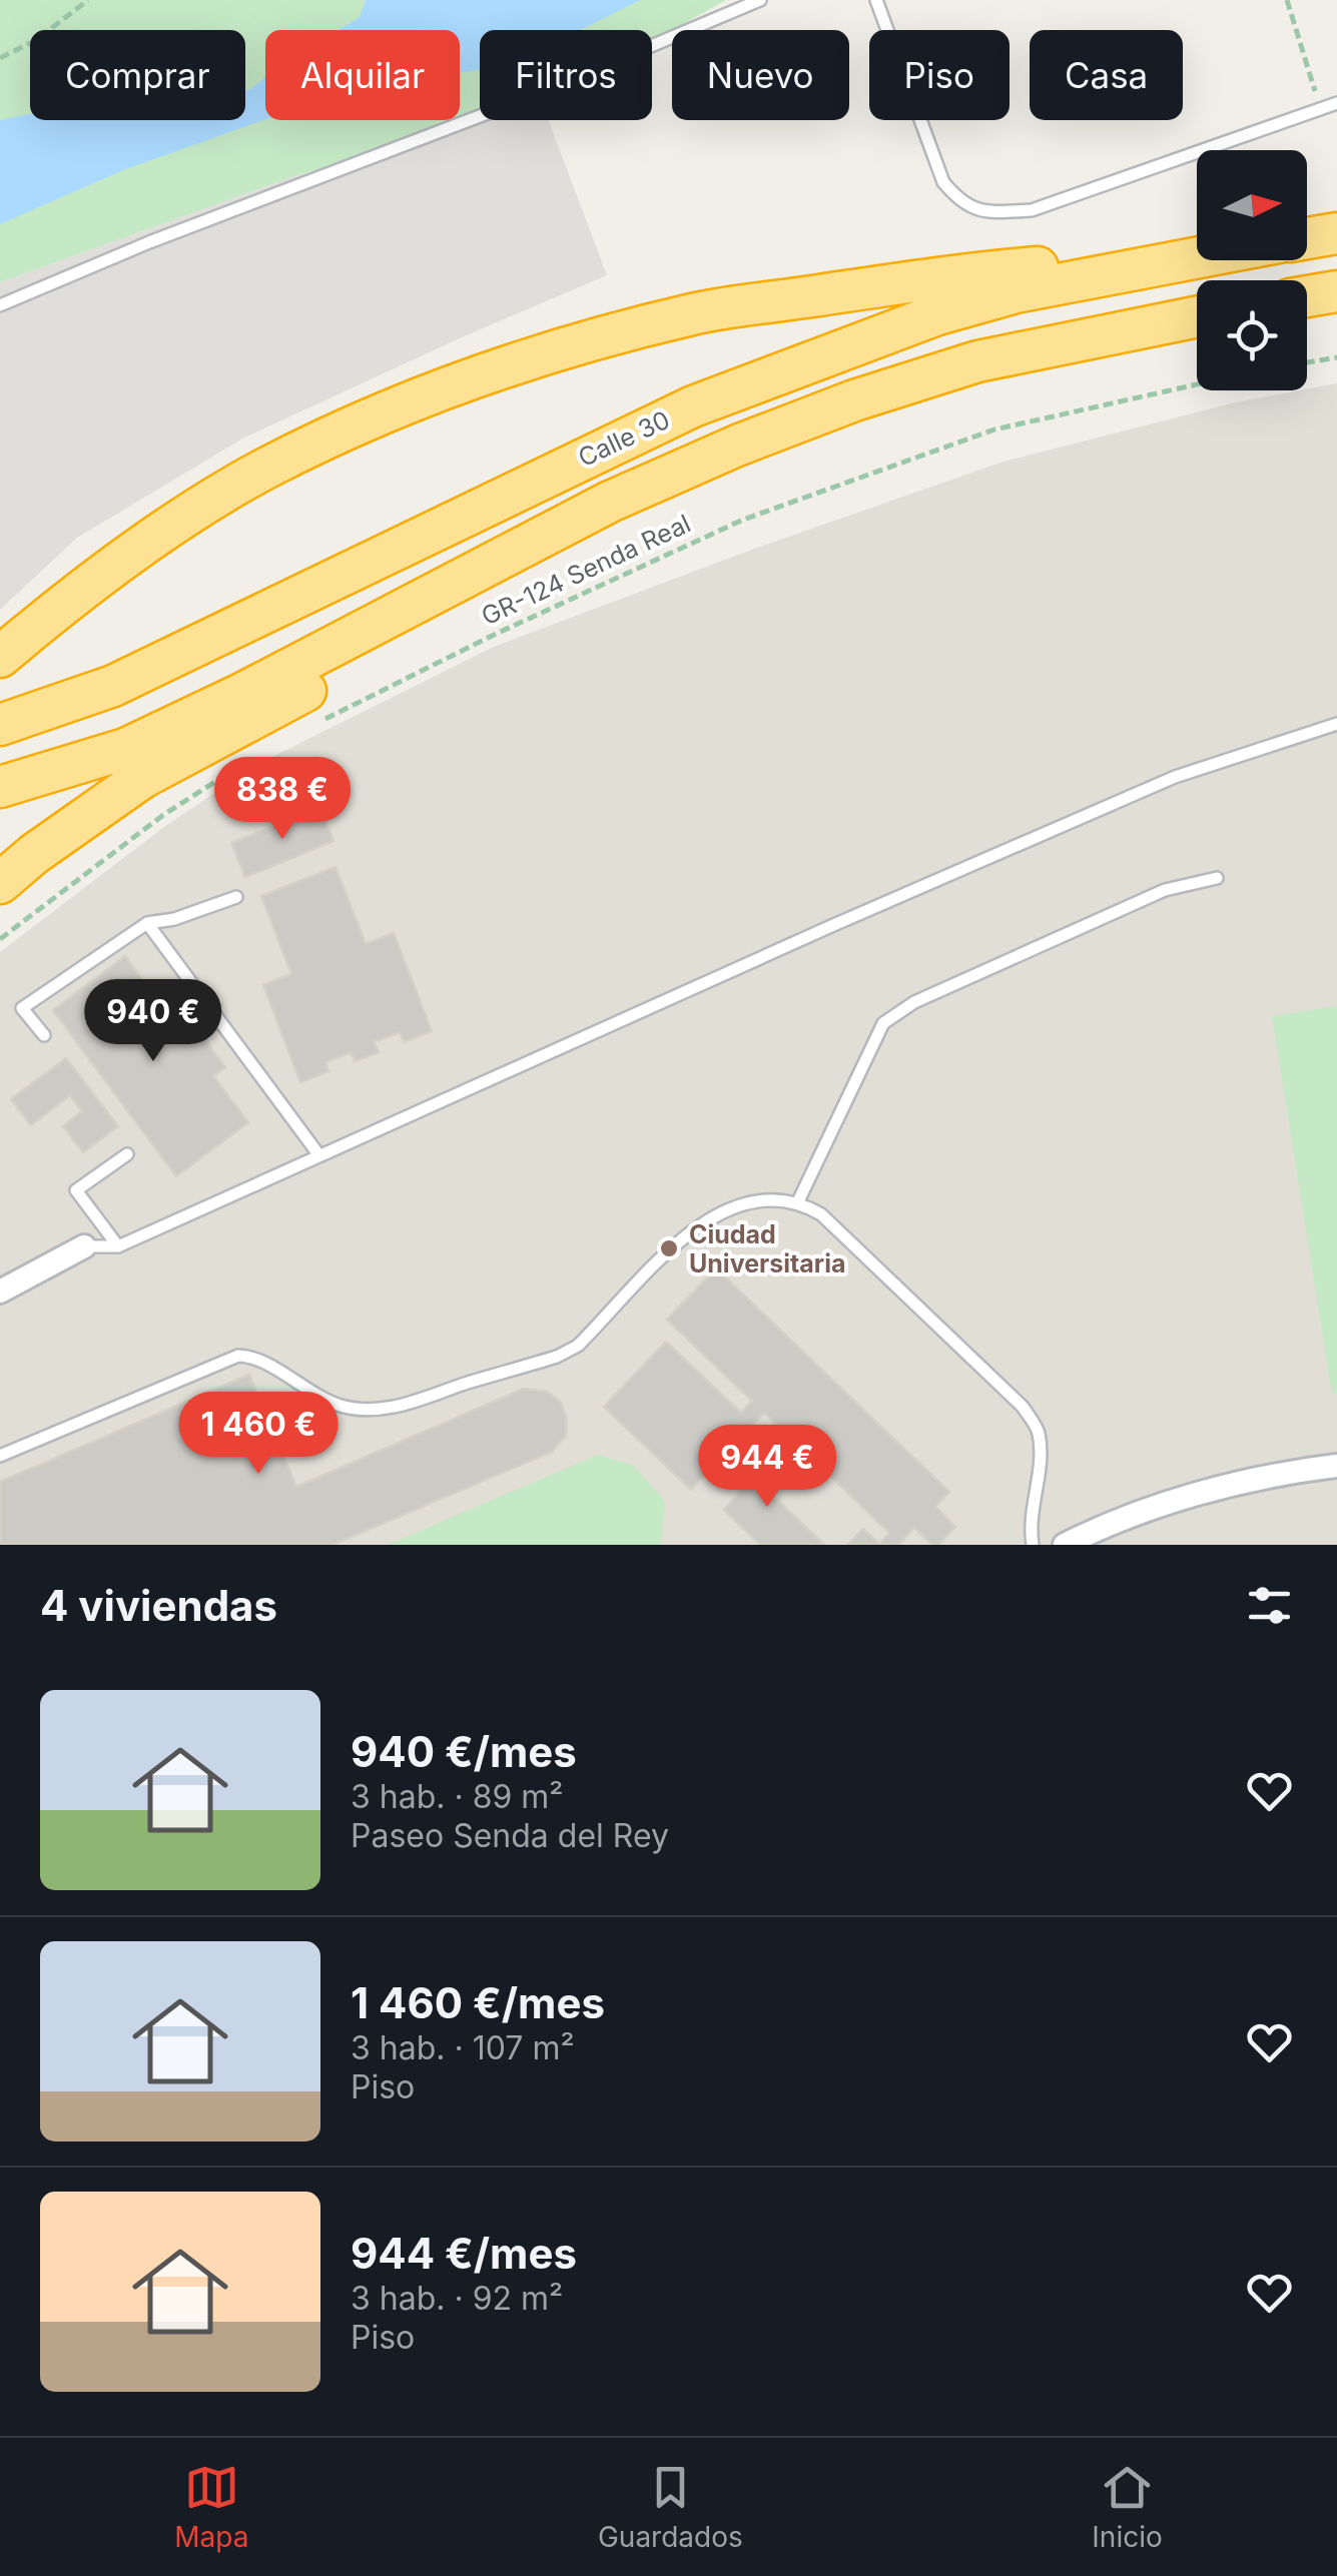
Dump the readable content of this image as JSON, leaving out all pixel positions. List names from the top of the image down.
{
  "streets": {
    "highway": ["Calle 30"],
    "path": ["GR-124 Senda Real"]
  },
  "places": ["Ciudad Universitaria"],
  "north": "right",
  "page": {
    "chip": [
      "Comprar",
      "Alquilar",
      "Filtros",
      "Nuevo",
      "Piso",
      "Casa"
    ],
    "price": [
      "838 €",
      "940 €",
      "1 460 €",
      "944 €"
    ],
    "heading": "4 viviendas",
    "list": [
      {
        "name": "940 €/mes",
        "note": "3 hab. · 89 m² · Paseo Senda del Rey"
      },
      {
        "name": "1 460 €/mes",
        "note": "3 hab. · 107 m² · Piso"
      },
      {
        "name": "944 €/mes",
        "note": "3 hab. · 92 m² · Piso"
      }
    ],
    "tabs": ["Mapa", "Guardados", "Inicio"]
  }
}
